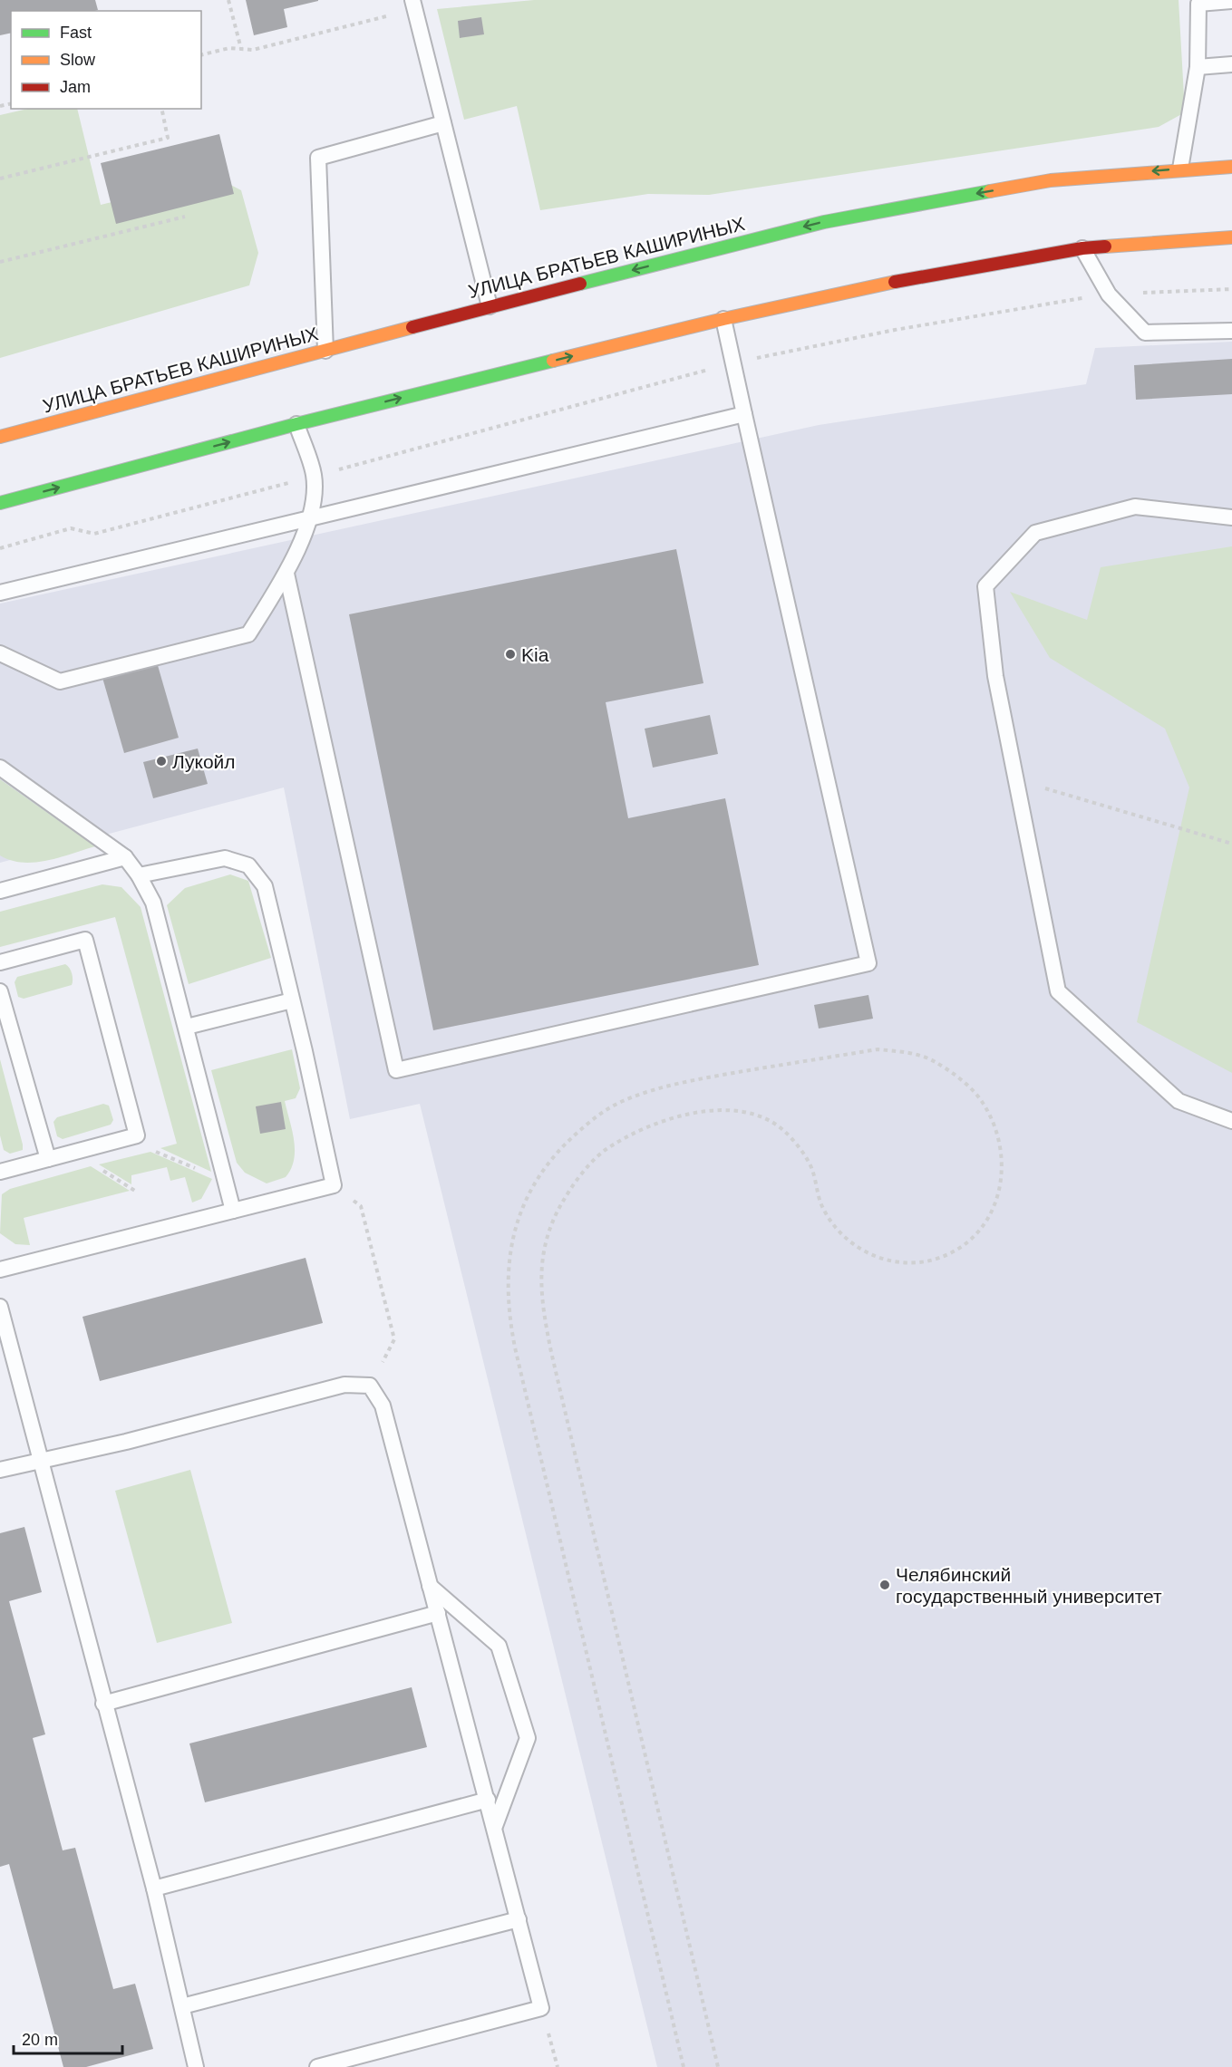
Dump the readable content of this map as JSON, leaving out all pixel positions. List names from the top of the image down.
{
  "streets": {
    "main road": ["УЛИЦА БРАТЬЕВ КАШИРИНЫХ"]
  },
  "places": ["Kia", "Лукойл", "Челябинский государственный университет"],
  "legend": ["Fast", "Slow", "Jam"],
  "scale_bar": "20 m"
}
